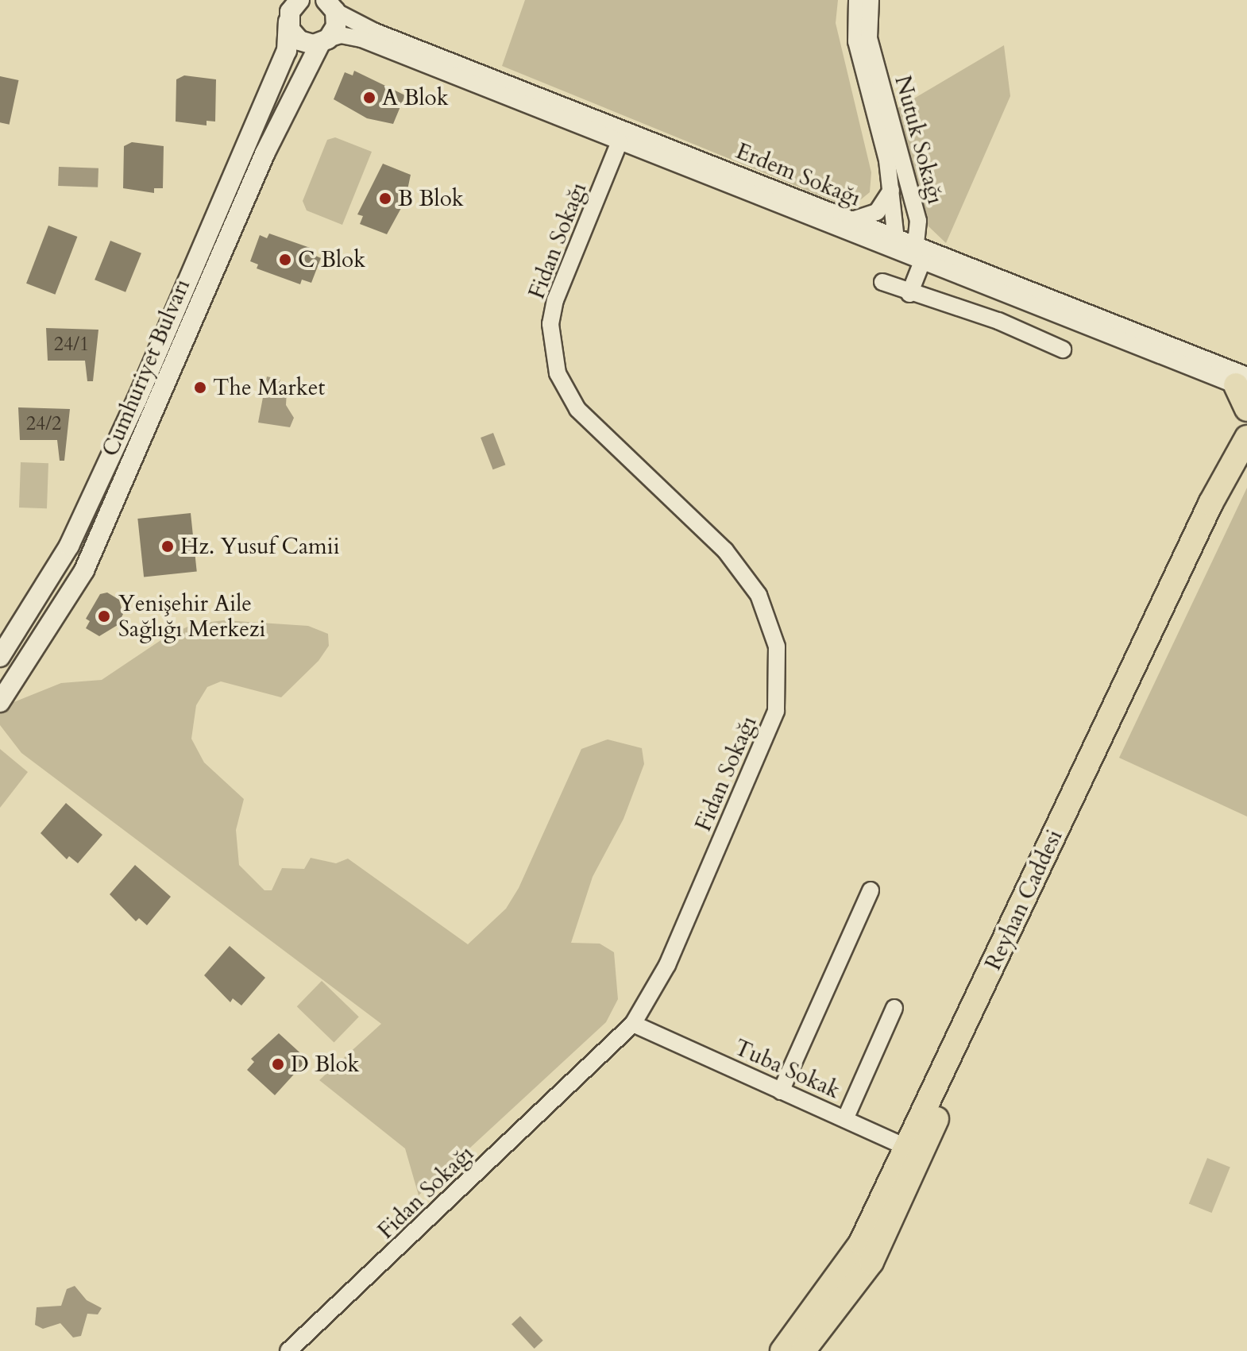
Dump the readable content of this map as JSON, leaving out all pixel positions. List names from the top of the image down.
{
  "streets": {
    "main road": ["Reyhan Caddesi"],
    "street": [
      "Nutuk Sokağı",
      "Erdem Sokağı",
      "Fidan Sokağı",
      "Cumhuriyet Bulvarı",
      "Tuba Sokak"
    ]
  },
  "crossings": [
    ["Nutuk Sokağı", "Erdem Sokağı"],
    ["Erdem Sokağı", "Fidan Sokağı"],
    ["Erdem Sokağı", "Cumhuriyet Bulvarı"],
    ["Fidan Sokağı", "Tuba Sokak"],
    ["Reyhan Caddesi", "Tuba Sokak"]
  ],
  "places": [
    "A Blok",
    "B Blok",
    "C Blok",
    "The Market",
    "Hz. Yusuf Camii",
    "Yenişehir Aile Sağlığı Merkezi",
    "D Blok"
  ],
  "house_numbers": ["24/1", "24/2"]
}
